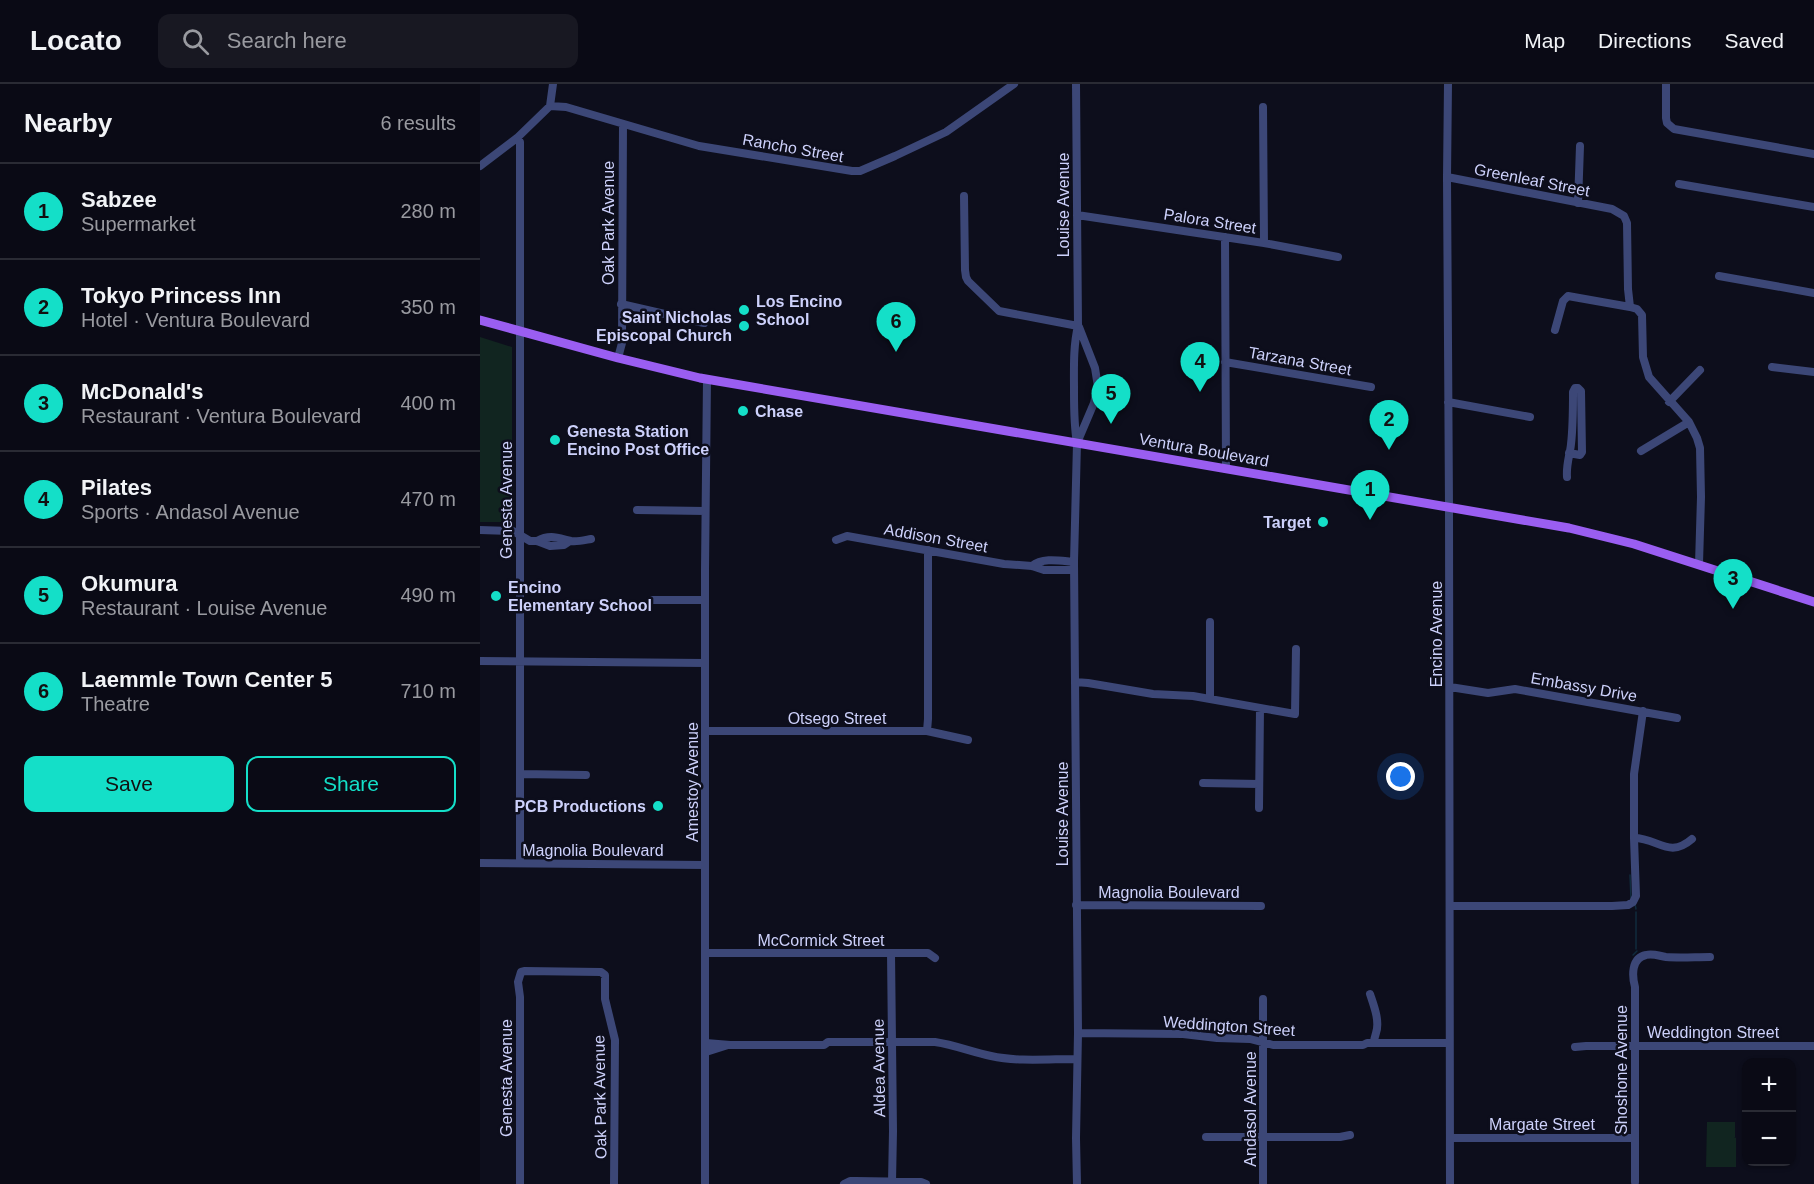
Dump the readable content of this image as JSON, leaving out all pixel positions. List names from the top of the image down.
{
  "streets": {
    "main road": ["Ventura Boulevard"],
    "street": [
      "Rancho Street",
      "Greenleaf Street",
      "Louise Avenue",
      "Palora Street",
      "Oak Park Avenue",
      "Tarzana Street",
      "Genesta Avenue",
      "Addison Street",
      "Encino Avenue",
      "Embassy Drive",
      "Otsego Street",
      "Amestoy Avenue",
      "Magnolia Boulevard",
      "McCormick Street",
      "Weddington Street",
      "Aldea Avenue",
      "Shoshone Avenue",
      "Andasol Avenue",
      "Margate Street"
    ]
  },
  "crossings": [
    ["Rancho Street", "Oak Park Avenue"],
    ["Greenleaf Street", "Encino Avenue"],
    ["Louise Avenue", "Palora Street"],
    ["Louise Avenue", "Ventura Boulevard"],
    ["Louise Avenue", "Addison Street"],
    ["Louise Avenue", "Magnolia Boulevard"],
    ["Louise Avenue", "Weddington Street"],
    ["Oak Park Avenue", "Ventura Boulevard"],
    ["Oak Park Avenue", "Genesta Avenue"],
    ["Ventura Boulevard", "Genesta Avenue"],
    ["Ventura Boulevard", "Encino Avenue"],
    ["Ventura Boulevard", "Amestoy Avenue"],
    ["Genesta Avenue", "Magnolia Boulevard"],
    ["Encino Avenue", "Embassy Drive"],
    ["Encino Avenue", "Weddington Street"],
    ["Encino Avenue", "Margate Street"],
    ["Otsego Street", "Amestoy Avenue"],
    ["Amestoy Avenue", "Magnolia Boulevard"],
    ["Amestoy Avenue", "McCormick Street"],
    ["McCormick Street", "Aldea Avenue"],
    ["Weddington Street", "Shoshone Avenue"],
    ["Weddington Street", "Andasol Avenue"],
    ["Shoshone Avenue", "Margate Street"]
  ],
  "places": [
    "Los Encino School",
    "Saint Nicholas Episcopal Church",
    "Chase",
    "Genesta Station Encino Post Office",
    "Target",
    "Encino Elementary School",
    "PCB Productions"
  ],
  "page": {
    "header": "Locato",
    "search": "Search here",
    "nav": ["Map", "Directions", "Saved"],
    "heading": ["Nearby", "6 results"],
    "list": [
      {
        "mark": "1",
        "name": "Sabzee",
        "note": "Supermarket",
        "value": "280 m"
      },
      {
        "mark": "2",
        "name": "Tokyo Princess Inn",
        "note": "Hotel · Ventura Boulevard",
        "value": "350 m"
      },
      {
        "mark": "3",
        "name": "McDonald's",
        "note": "Restaurant · Ventura Boulevard",
        "value": "400 m"
      },
      {
        "mark": "4",
        "name": "Pilates",
        "note": "Sports · Andasol Avenue",
        "value": "470 m"
      },
      {
        "mark": "5",
        "name": "Okumura",
        "note": "Restaurant · Louise Avenue",
        "value": "490 m"
      },
      {
        "mark": "6",
        "name": "Laemmle Town Center 5",
        "note": "Theatre",
        "value": "710 m"
      }
    ],
    "pins": [
      "6",
      "4",
      "5",
      "2",
      "1",
      "3"
    ],
    "buttons": ["Save", "Share"],
    "map_buttons": ["+", "−"]
  }
}
